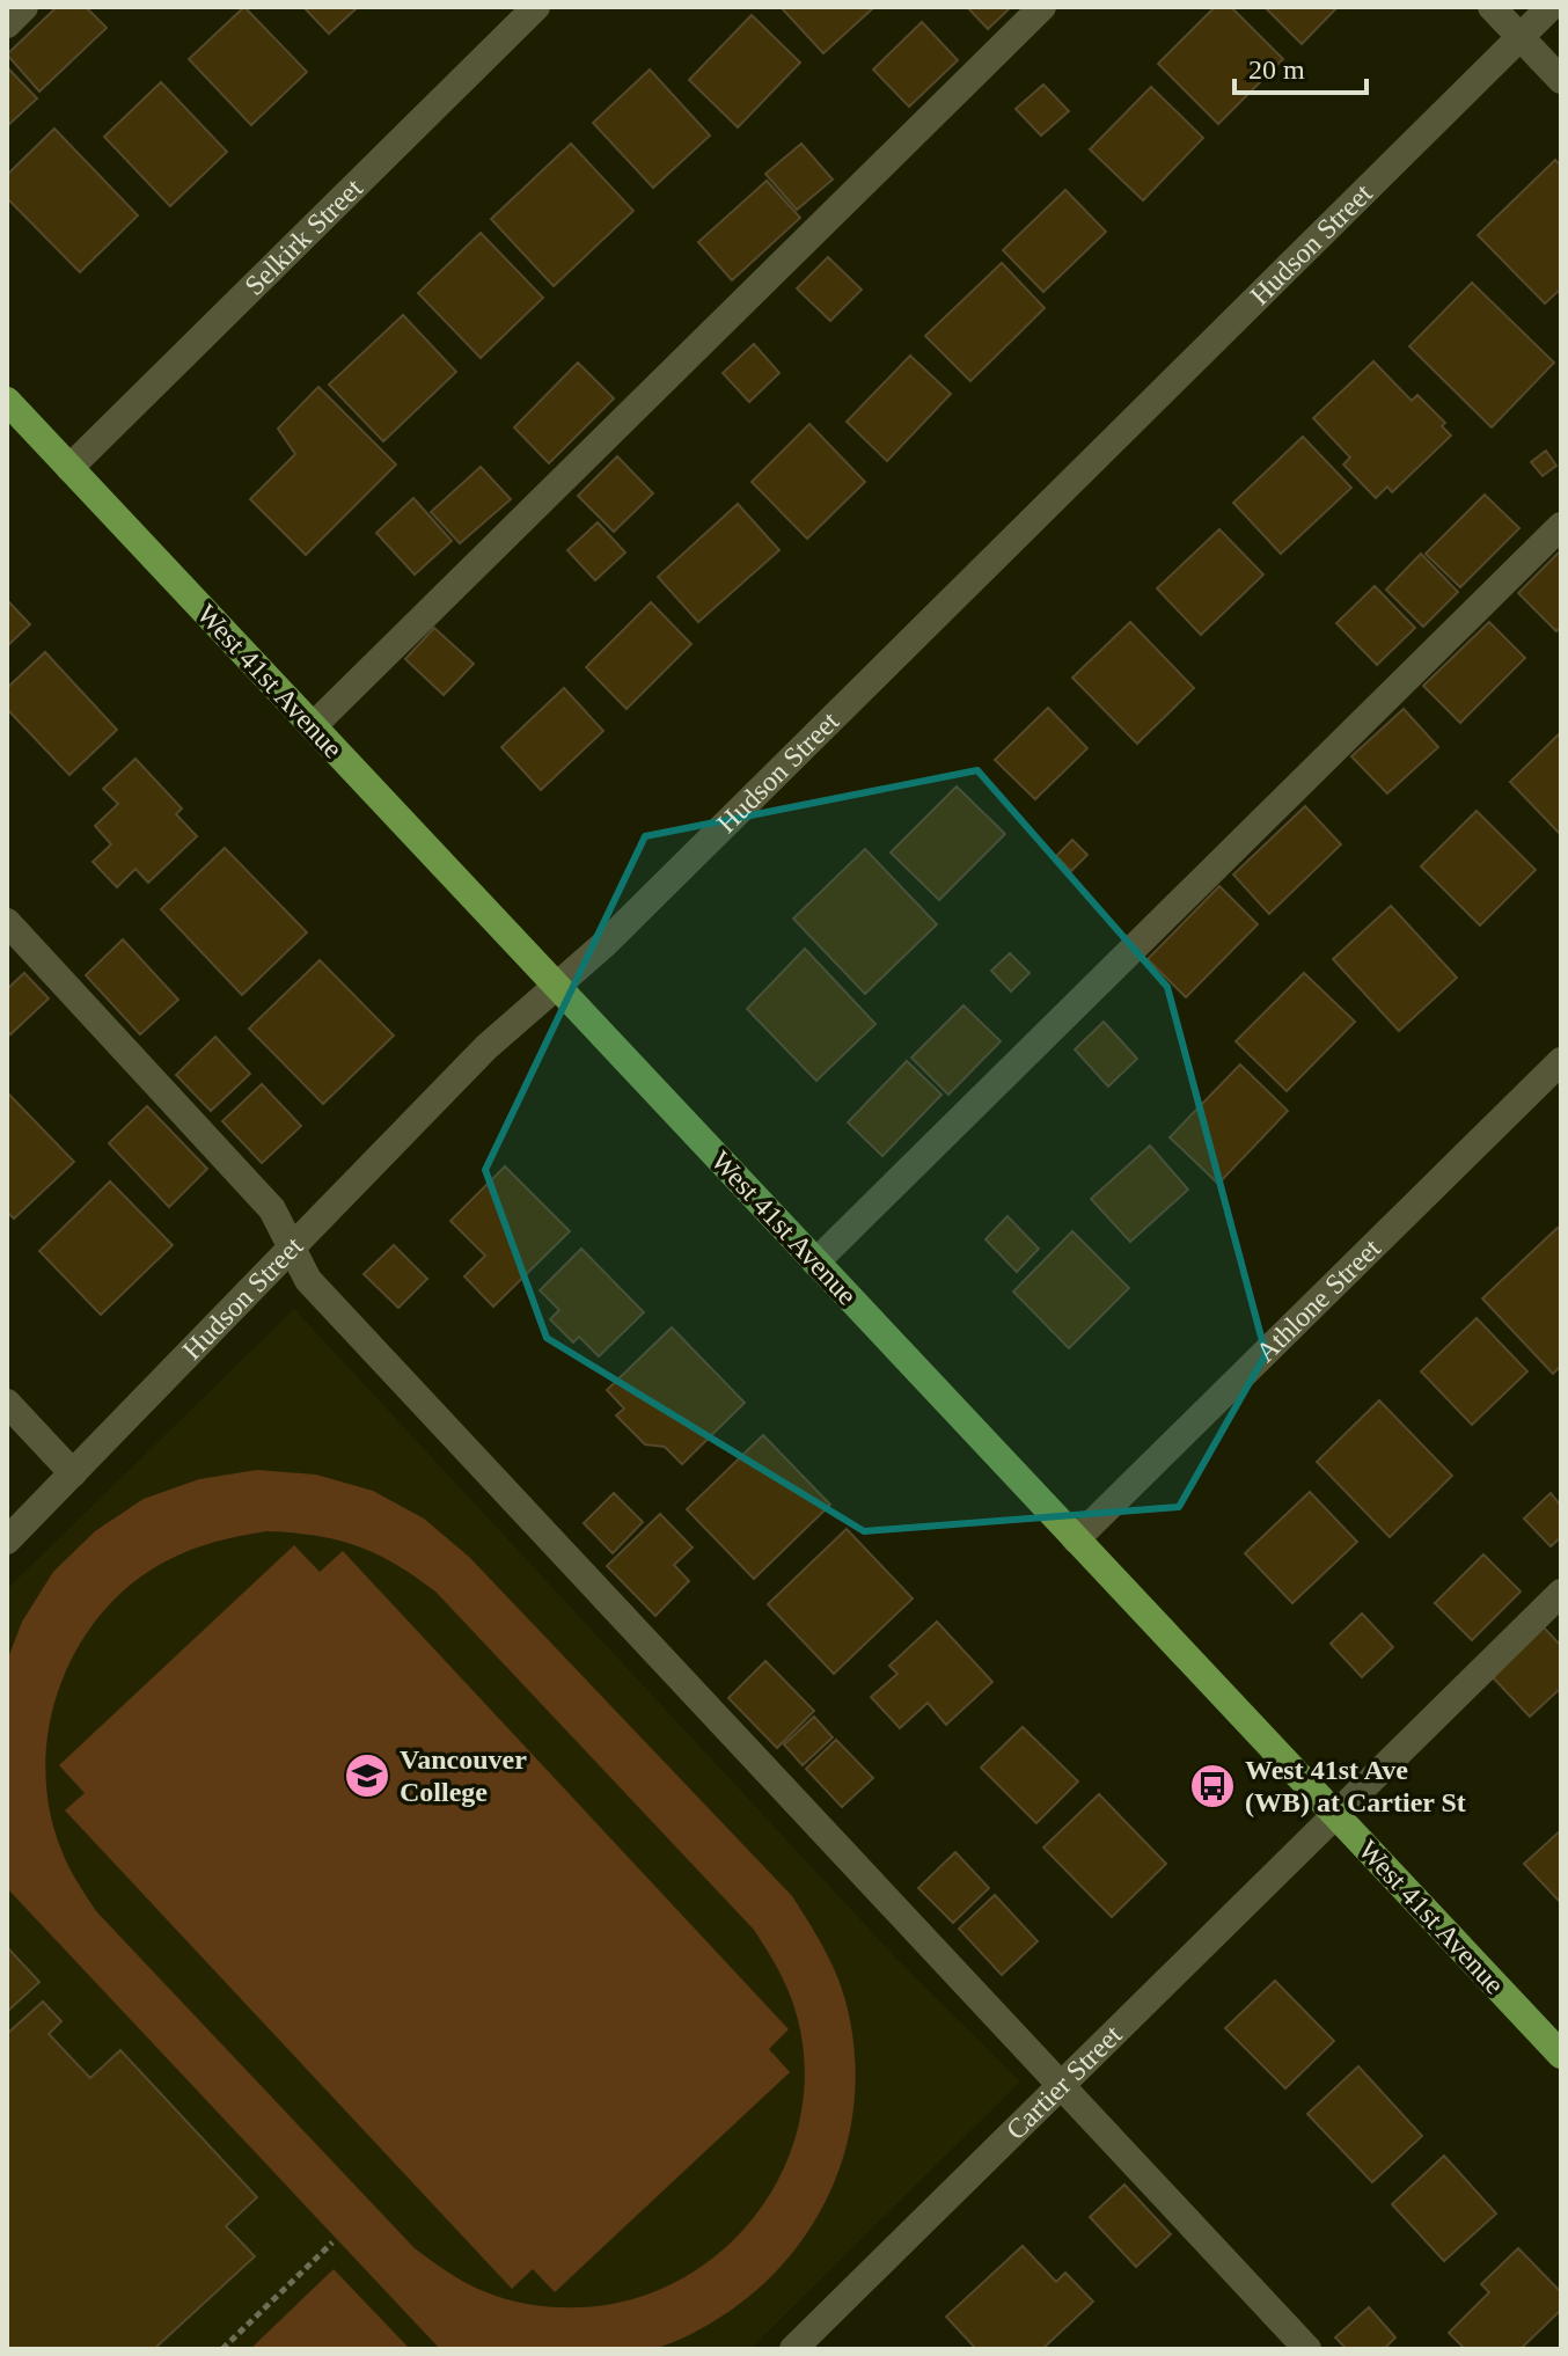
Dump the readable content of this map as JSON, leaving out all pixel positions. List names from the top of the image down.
{
  "streets": {
    "main road": ["West 41st Avenue"],
    "street": [
      "Selkirk Street",
      "Hudson Street",
      "Athlone Street",
      "Cartier Street"
    ]
  },
  "crossings": [
    ["Selkirk Street", "West 41st Avenue"],
    ["Hudson Street", "West 41st Avenue"],
    ["West 41st Avenue", "Athlone Street"],
    ["West 41st Avenue", "Cartier Street"]
  ],
  "places": {
    "school or university": ["Vancouver College"],
    "bus stop": ["West 41st Ave (WB) at Cartier St"]
  },
  "scale_bar": "20 m"
}
